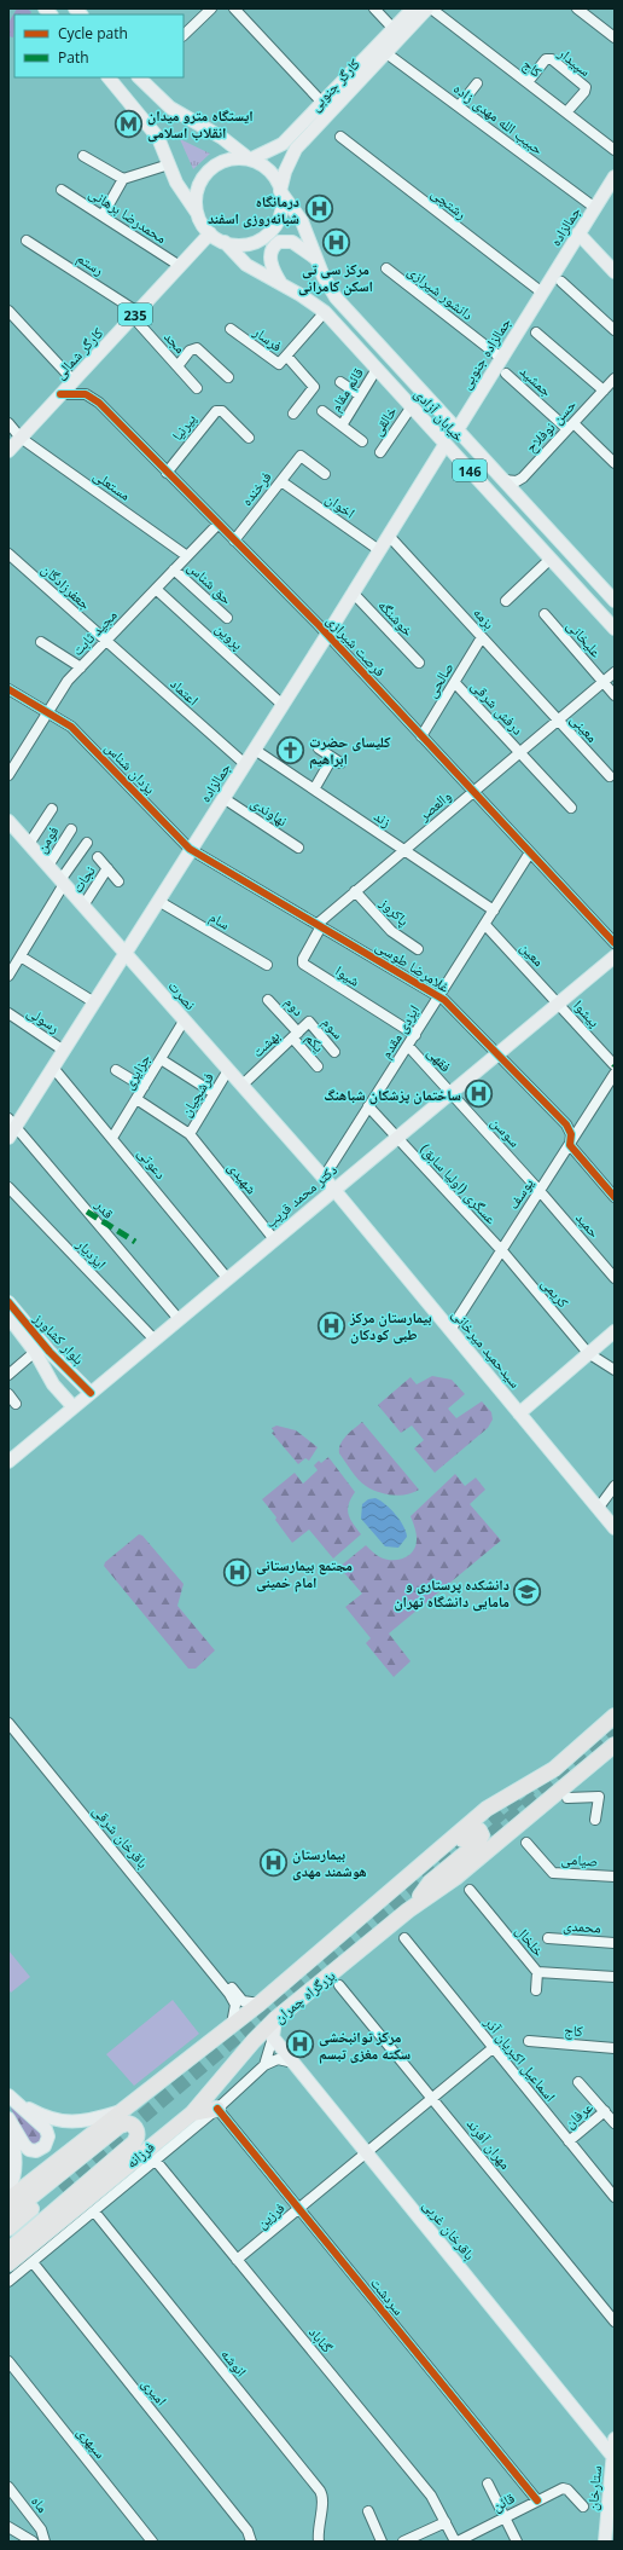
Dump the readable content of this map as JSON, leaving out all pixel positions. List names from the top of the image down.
{
  "streets": {
    "highway": ["بزرگراه چمران"],
    "main road": [
      "کارگر جنوبی",
      "جمالزاده",
      "235",
      "کارگر شمالی",
      "جمالزاده جنوبی",
      "خیابان آزادی",
      "146",
      "نصرت",
      "دکتر محمد قریب",
      "بلوار کشاورز",
      "سیدحمید میرخانی",
      "باقرخان غربی",
      "ستارخان"
    ],
    "street": [
      "سپیدار",
      "کاج",
      "حبیب الله مهدی زاده",
      "رشتچی",
      "محمدرضا برهانی",
      "رستم",
      "دانشور شیرازی",
      "فرسار",
      "مجد",
      "جمشید",
      "قائم مقام",
      "خالقی",
      "حسن نوفلاح",
      "پیرنیا",
      "مستعلی",
      "فرخنده",
      "اخوان",
      "حق شناس",
      "جعفرزادگان",
      "خوشنگه",
      "بزمه",
      "مجید ثابت",
      "پروین",
      "علیخانی",
      "فرصت شیرازی",
      "صالحی",
      "اعتماد",
      "درفش شرقی",
      "معینی",
      "یزدان شناس",
      "والعصر",
      "نهاوندی",
      "زند",
      "فومن",
      "نجات",
      "پاکروز",
      "سام",
      "معین",
      "غلامرضا طوسی",
      "شیوا",
      "دوم",
      "پیشوا",
      "رسولی",
      "سوم",
      "ایزدی مقدم",
      "یکم",
      "بهشت",
      "فقهی",
      "جزایری",
      "فرشچیان",
      "سوسن",
      "دعوتی",
      "شهیدی",
      "عسگری (اولیا سابق)",
      "یوسف",
      "قدر",
      "حمید",
      "ایزدیار",
      "کریمی",
      "باقرخان شرقی",
      "صیامی",
      "محمدی",
      "خلخال",
      "اسماعیل اکبریان آذر",
      "عرفان",
      "مهران آفرند",
      "فرزانه",
      "فرزین",
      "سردشت",
      "گناباد",
      "انوشه",
      "امیری",
      "سپهری",
      "قائن",
      "ماه"
    ]
  },
  "crossings": [
    ["سپیدار", "کاج"],
    ["کارگر جنوبی", "حبیب الله مهدی زاده"],
    ["کارگر جنوبی", "کارگر شمالی"],
    ["کارگر جنوبی", "خیابان آزادی"],
    ["حبیب الله مهدی زاده", "جمالزاده"],
    ["رشتچی", "جمالزاده"],
    ["رشتچی", "جمالزاده جنوبی"],
    ["محمدرضا برهانی", "کارگر شمالی"],
    ["جمالزاده", "جمالزاده جنوبی"],
    ["جمالزاده", "خیابان آزادی"],
    ["جمالزاده", "اخوان"],
    ["جمالزاده", "خوشنگه"],
    ["جمالزاده", "بزمه"],
    ["جمالزاده", "پروین"],
    ["جمالزاده", "فرصت شیرازی"],
    ["جمالزاده", "اعتماد"],
    ["جمالزاده", "یزدان شناس"],
    ["جمالزاده", "نهاوندی"],
    ["جمالزاده", "زند"],
    ["جمالزاده", "سام"],
    ["جمالزاده", "غلامرضا طوسی"],
    ["جمالزاده", "نصرت"],
    ["جمالزاده", "رسولی"],
    ["جمالزاده", "دعوتی"],
    ["جمالزاده", "قدر"],
    ["رستم", "مجد"],
    ["رستم", "کارگر شمالی"],
    ["دانشور شیرازی", "جمالزاده جنوبی"],
    ["مجد", "کارگر شمالی"],
    ["کارگر شمالی", "خیابان آزادی"],
    ["کارگر شمالی", "مستعلی"],
    ["کارگر شمالی", "فرصت شیرازی"],
    ["جمالزاده جنوبی", "خیابان آزادی"],
    ["جمشید", "حسن نوفلاح"],
    ["قائم مقام", "خیابان آزادی"],
    ["خیابان آزادی", "خالقی"],
    ["خیابان آزادی", "حسن نوفلاح"],
    ["پیرنیا", "فرصت شیرازی"],
    ["مستعلی", "مجید ثابت"],
    ["فرخنده", "فرصت شیرازی"],
    ["حق شناس", "مجید ثابت"],
    ["جعفرزادگان", "مجید ثابت"],
    ["جعفرزادگان", "اعتماد"],
    ["بزمه", "صالحی"],
    ["بزمه", "معینی"],
    ["بزمه", "والعصر"],
    ["مجید ثابت", "پروین"],
    ["مجید ثابت", "فرصت شیرازی"],
    ["مجید ثابت", "اعتماد"],
    ["مجید ثابت", "یزدان شناس"],
    ["علیخانی", "والعصر"],
    ["فرصت شیرازی", "صالحی"],
    ["فرصت شیرازی", "والعصر"],
    ["فرصت شیرازی", "ایزدی مقدم"],
    ["صالحی", "درفش شرقی"],
    ["درفش شرقی", "والعصر"],
    ["معینی", "والعصر"],
    ["یزدان شناس", "غلامرضا طوسی"],
    ["والعصر", "زند"],
    ["والعصر", "پاکروز"],
    ["والعصر", "غلامرضا طوسی"],
    ["والعصر", "شیوا"],
    ["زند", "ایزدی مقدم"],
    ["فومن", "نصرت"],
    ["نجات", "نصرت"],
    ["معین", "پیشوا"],
    ["معین", "ایزدی مقدم"],
    ["معین", "دکتر محمد قریب"],
    ["غلامرضا طوسی", "شیوا"],
    ["غلامرضا طوسی", "ایزدی مقدم"],
    ["غلامرضا طوسی", "یوسف"],
    ["غلامرضا طوسی", "دکتر محمد قریب"],
    ["شیوا", "ایزدی مقدم"],
    ["نصرت", "ایزدی مقدم"],
    ["نصرت", "بهشت"],
    ["نصرت", "جزایری"],
    ["نصرت", "فرشچیان"],
    ["نصرت", "دکتر محمد قریب"],
    ["نصرت", "سیدحمید میرخانی"],
    ["دوم", "یکم"],
    ["دوم", "بهشت"],
    ["پیشوا", "یوسف"],
    ["پیشوا", "دکتر محمد قریب"],
    ["سوم", "بهشت"],
    ["ایزدی مقدم", "فقهی"],
    ["ایزدی مقدم", "عسگری (اولیا سابق)"],
    ["یکم", "بهشت"],
    ["فقهی", "سوسن"],
    ["فقهی", "دکتر محمد قریب"],
    ["جزایری", "دعوتی"],
    ["جزایری", "شهیدی"],
    ["فرشچیان", "شهیدی"],
    ["سوسن", "یوسف"],
    ["سوسن", "دکتر محمد قریب"],
    ["سوسن", "حمید"],
    ["دعوتی", "دکتر محمد قریب"],
    ["شهیدی", "دکتر محمد قریب"],
    ["عسگری (اولیا سابق)", "یوسف"],
    ["عسگری (اولیا سابق)", "دکتر محمد قریب"],
    ["عسگری (اولیا سابق)", "کریمی"],
    ["یوسف", "حمید"],
    ["یوسف", "کریمی"],
    ["یوسف", "سیدحمید میرخانی"],
    ["دکتر محمد قریب", "قدر"],
    ["دکتر محمد قریب", "ایزدیار"],
    ["دکتر محمد قریب", "بلوار کشاورز"],
    ["دکتر محمد قریب", "سیدحمید میرخانی"],
    ["اسماعیل اکبریان آذر", "عرفان"],
    ["اسماعیل اکبریان آذر", "فرزین"],
    ["مهران آفرند", "فرزین"],
    ["فرزانه", "سردشت"],
    ["فرزانه", "گناباد"],
    ["فرزانه", "انوشه"],
    ["فرزانه", "امیری"],
    ["فرزین", "باقرخان غربی"],
    ["فرزین", "سردشت"],
    ["فرزین", "گناباد"],
    ["باقرخان غربی", "ستارخان"],
    ["سردشت", "قائن"],
    ["گناباد", "قائن"]
  ],
  "places": {
    "metro station": ["ایستگاه مترو میدان انقلاب اسلامی"],
    "hospital": [
      "درمانگاه شبانه‌روزی اسفند",
      "مرکز سی تی اسکن کامرانی",
      "ساختمان پزشکان شباهنگ",
      "بیمارستان مرکز طبی کودکان",
      "مجتمع بیمارستانی امام خمینی",
      "بیمارستان هوشمند مهدی",
      "مرکز توانبخشی سکته مغزی تبسم"
    ],
    "church": ["کلیسای حضرت ابراهیم"],
    "school or university": ["دانشکده پرستاری و مامایی دانشگاه تهران"]
  },
  "legend": ["Cycle path", "Path"]
}
